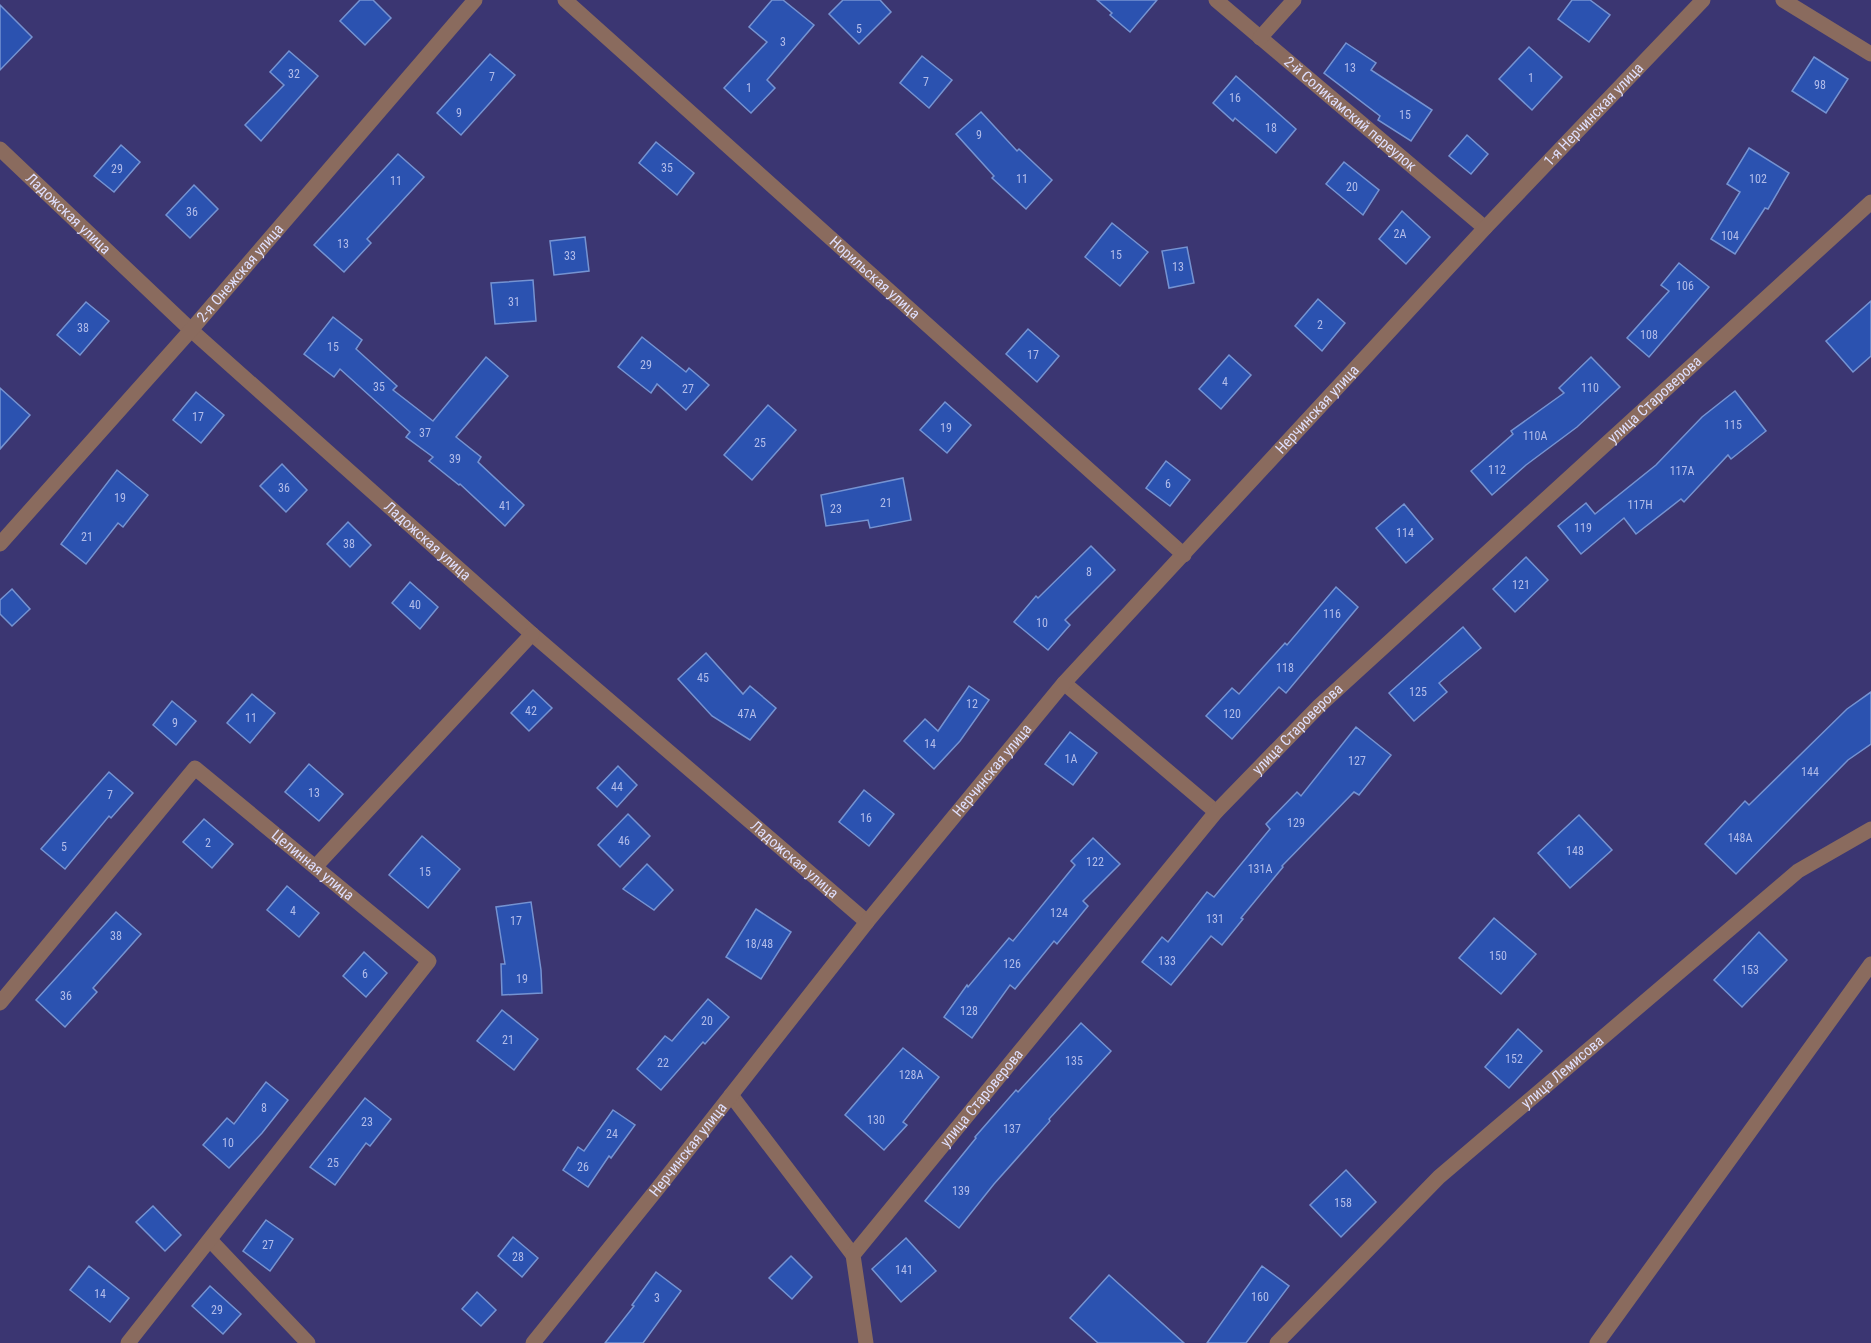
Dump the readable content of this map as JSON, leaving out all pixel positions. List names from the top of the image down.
{
  "streets": {
    "street": [
      "2-й Соликамский переулок",
      "1-я Нерчинская улица",
      "Ладожская улица",
      "2-я Онежская улица",
      "Норильская улица",
      "улица Староверова",
      "Нерчинская улица",
      "Целинная улица",
      "улица Лемисова"
    ]
  },
  "crossings": [
    ["2-й Соликамский переулок", "1-я Нерчинская улица"],
    ["2-й Соликамский переулок", "Нерчинская улица"],
    ["1-я Нерчинская улица", "Нерчинская улица"],
    ["Ладожская улица", "2-я Онежская улица"],
    ["Ладожская улица", "Нерчинская улица"],
    ["Норильская улица", "Нерчинская улица"]
  ],
  "house_numbers": [
    "5",
    "3",
    "13",
    "32",
    "7",
    "1",
    "7",
    "98",
    "1",
    "16",
    "9",
    "15",
    "18",
    "9",
    "35",
    "29",
    "11",
    "102",
    "11",
    "20",
    "36",
    "2А",
    "104",
    "13",
    "15",
    "33",
    "13",
    "106",
    "31",
    "2",
    "38",
    "108",
    "15",
    "17",
    "29",
    "4",
    "35",
    "110",
    "27",
    "17",
    "115",
    "19",
    "37",
    "110А",
    "25",
    "39",
    "112",
    "117А",
    "6",
    "36",
    "19",
    "21",
    "117Н",
    "41",
    "23",
    "119",
    "114",
    "21",
    "38",
    "8",
    "121",
    "40",
    "116",
    "10",
    "118",
    "45",
    "125",
    "12",
    "42",
    "47А",
    "120",
    "11",
    "9",
    "14",
    "1А",
    "127",
    "144",
    "44",
    "13",
    "7",
    "16",
    "129",
    "148А",
    "46",
    "2",
    "5",
    "148",
    "122",
    "131А",
    "15",
    "4",
    "124",
    "131",
    "17",
    "38",
    "18/48",
    "150",
    "133",
    "126",
    "153",
    "6",
    "19",
    "36",
    "128",
    "20",
    "21",
    "152",
    "135",
    "22",
    "128А",
    "8",
    "130",
    "23",
    "137",
    "24",
    "10",
    "25",
    "26",
    "139",
    "158",
    "27",
    "28",
    "141",
    "14",
    "160",
    "3",
    "29"
  ]
}
